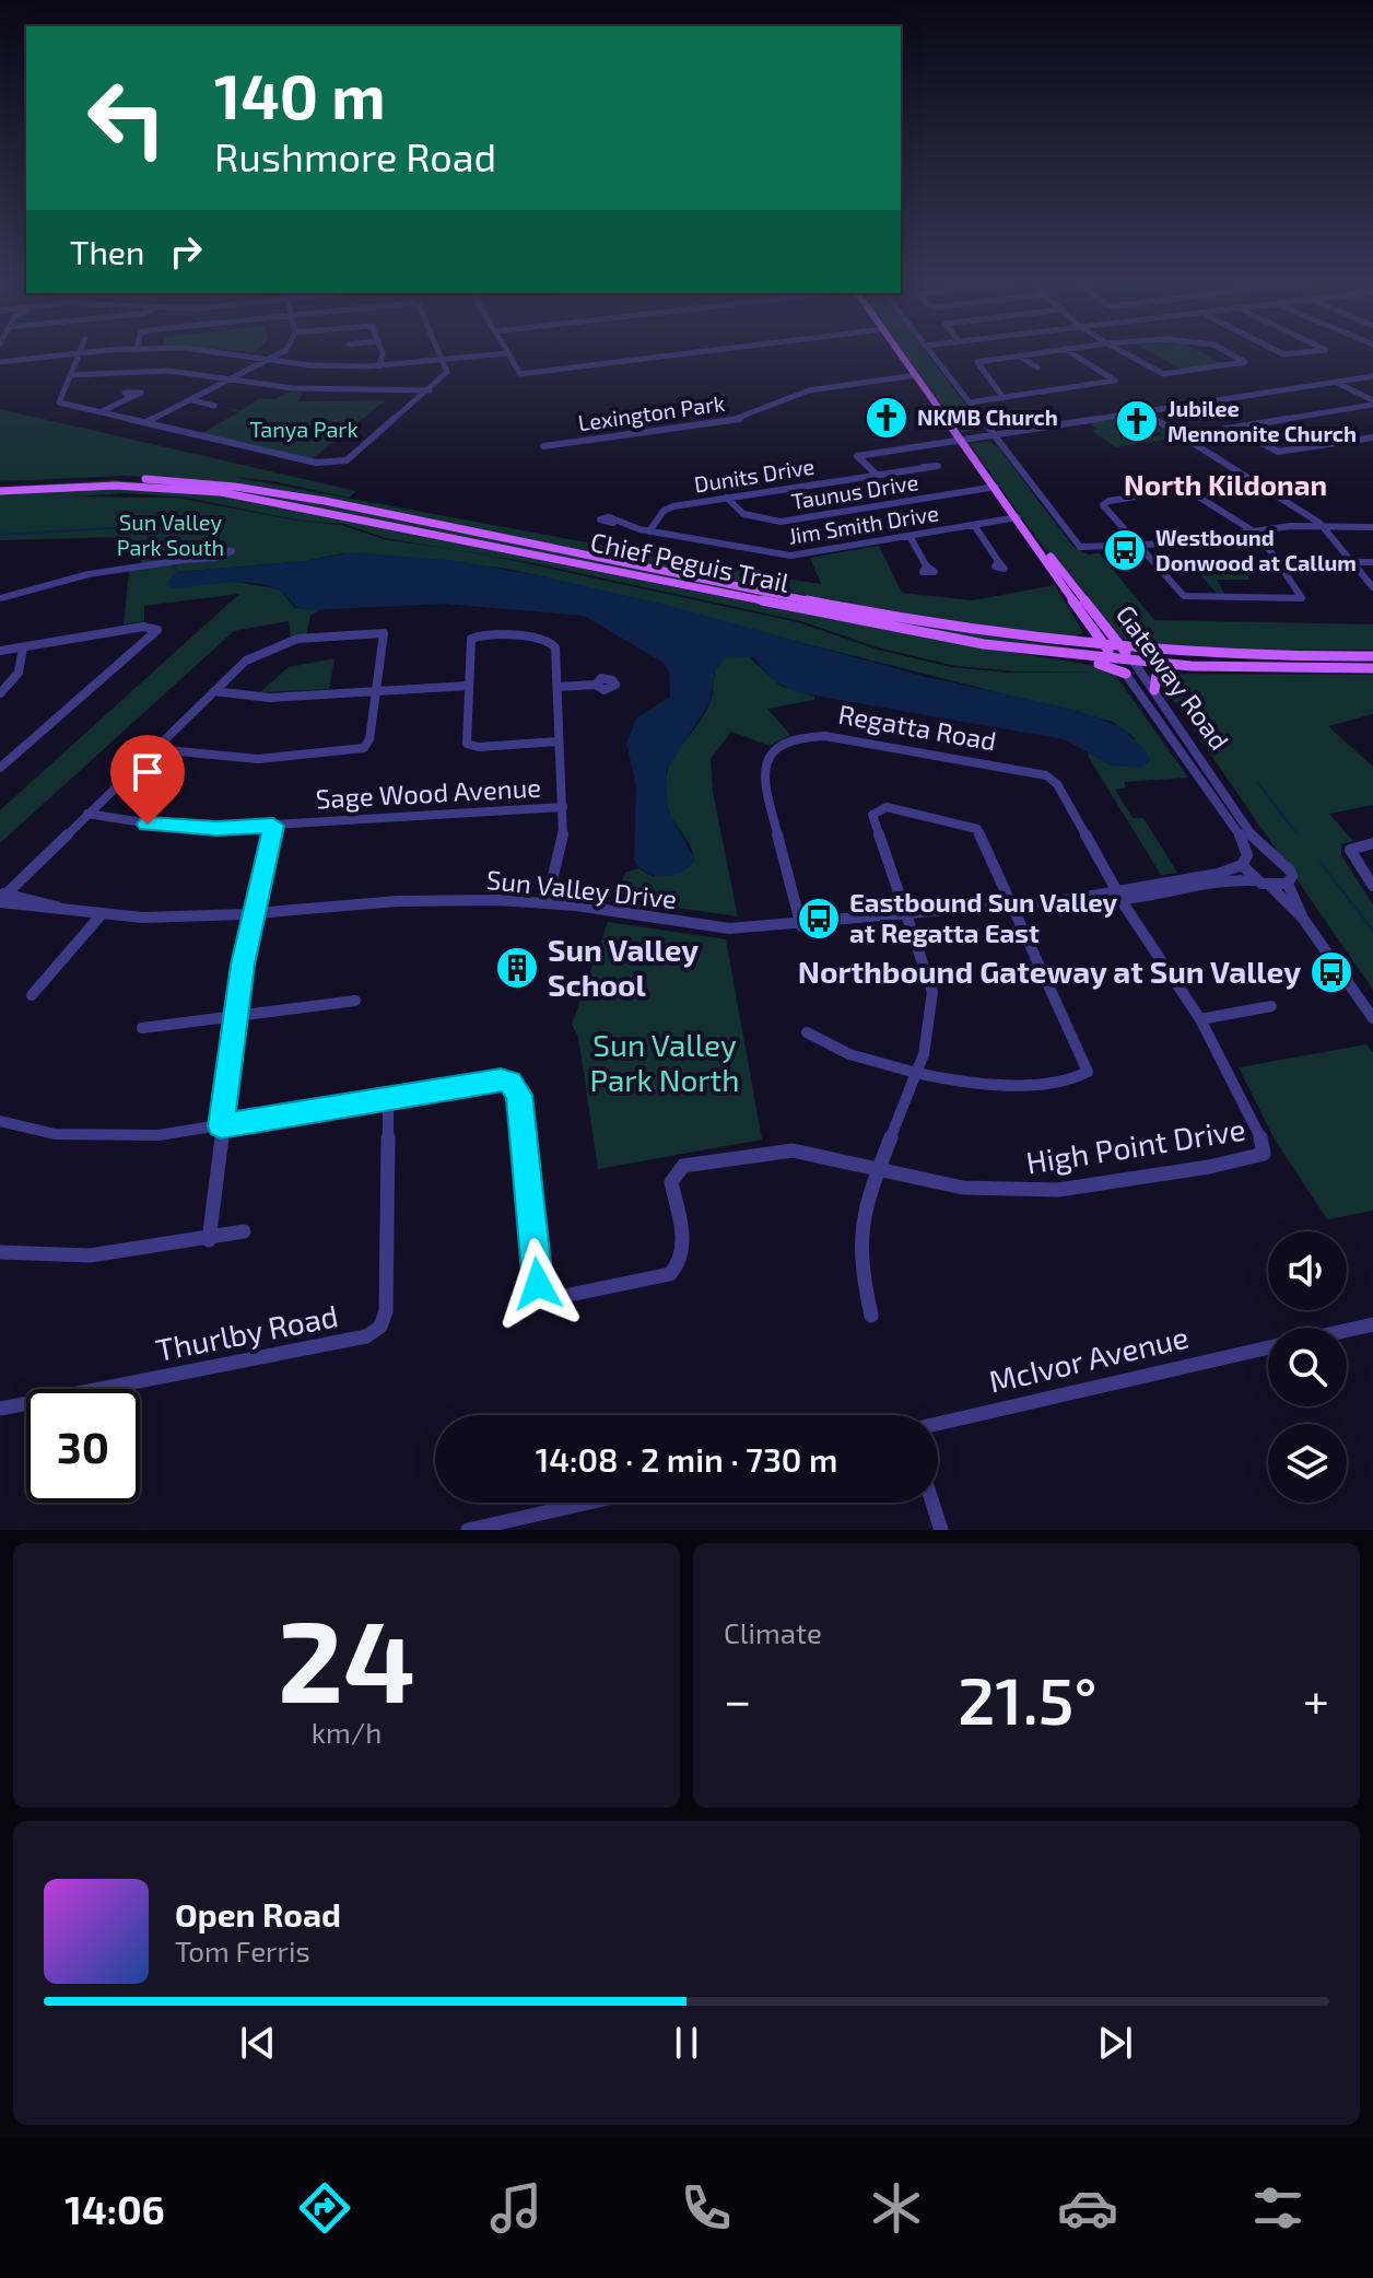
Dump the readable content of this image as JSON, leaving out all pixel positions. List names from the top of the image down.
{
  "streets": {
    "main road": ["Chief Peguis Trail", "Gateway Road"],
    "street": [
      "Lexington Park",
      "Dunits Drive",
      "Taunus Drive",
      "Jim Smith Drive",
      "Regatta Road",
      "Sage Wood Avenue",
      "Sun Valley Drive",
      "High Point Drive",
      "Thurlby Road",
      "McIvor Avenue"
    ]
  },
  "crossings": [
    ["Lexington Park", "Gateway Road"],
    ["Dunits Drive", "Taunus Drive"],
    ["Dunits Drive", "Jim Smith Drive"],
    ["Taunus Drive", "Gateway Road"],
    ["Jim Smith Drive", "Gateway Road"],
    ["Chief Peguis Trail", "Gateway Road"],
    ["Gateway Road", "Sun Valley Drive"],
    ["Regatta Road", "Sun Valley Drive"],
    ["Regatta Road", "High Point Drive"],
    ["Sun Valley Drive", "High Point Drive"]
  ],
  "districts": ["North Kildonan"],
  "parks": ["Tanya Park", "Sun Valley Park South", "Sun Valley Park North"],
  "places": {
    "church": ["NKMB Church", "Jubilee Mennonite Church"],
    "bus stop": ["Westbound Donwood at Callum", "Eastbound Sun Valley at Regatta East", "Northbound Gateway at Sun Valley"],
    "building": ["Sun Valley School"]
  },
  "page": {
    "turn": ["140 m", "Rushmore Road"],
    "then": "Then",
    "limit": "30",
    "trip": "14:08 · 2 min · 730 m",
    "tile": [
      ["24", "km/h"],
      "Climate"
    ],
    "heat": ["−", "21.5°", "+"],
    "song": ["Open Road", "Tom Ferris"],
    "tabs": "14:06"
  }
}
